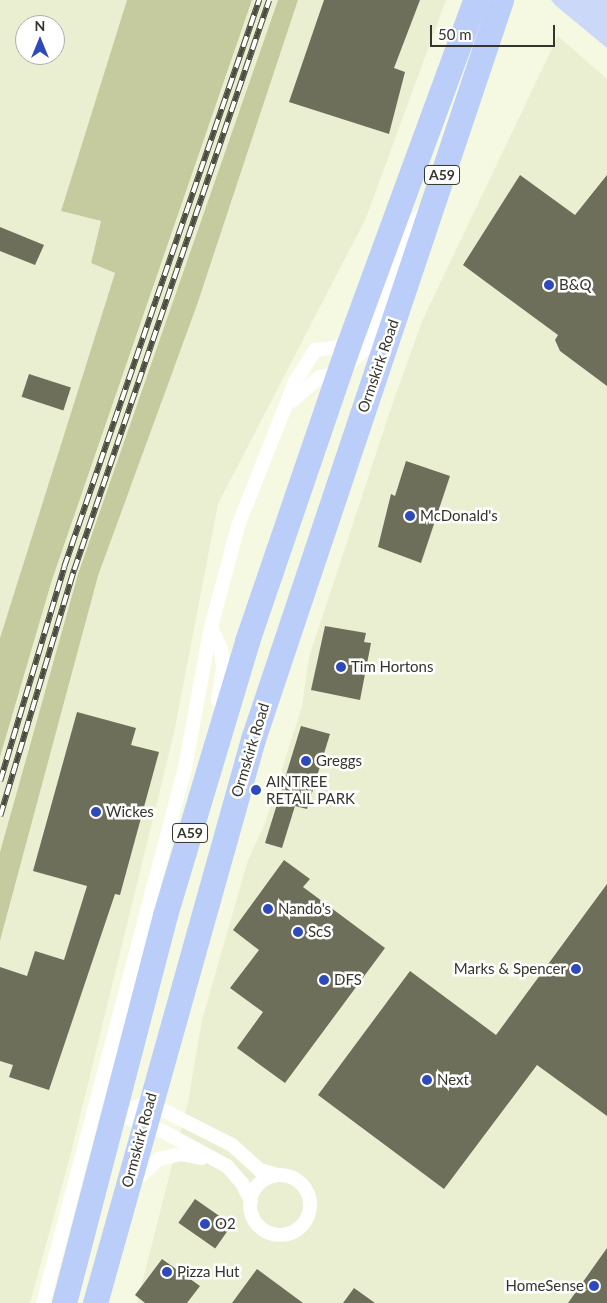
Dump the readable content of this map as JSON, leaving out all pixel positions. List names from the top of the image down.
{
  "streets": {
    "highway": ["A59", "Ormskirk Road"]
  },
  "places": [
    "B&Q",
    "McDonald's",
    "Tim Hortons",
    "Greggs",
    "AINTREE RETAIL PARK",
    "Wickes",
    "Nando's",
    "ScS",
    "Marks & Spencer",
    "DFS",
    "Next",
    "O2",
    "Pizza Hut",
    "HomeSense"
  ],
  "scale_bar": "50 m",
  "north": "top"
}
